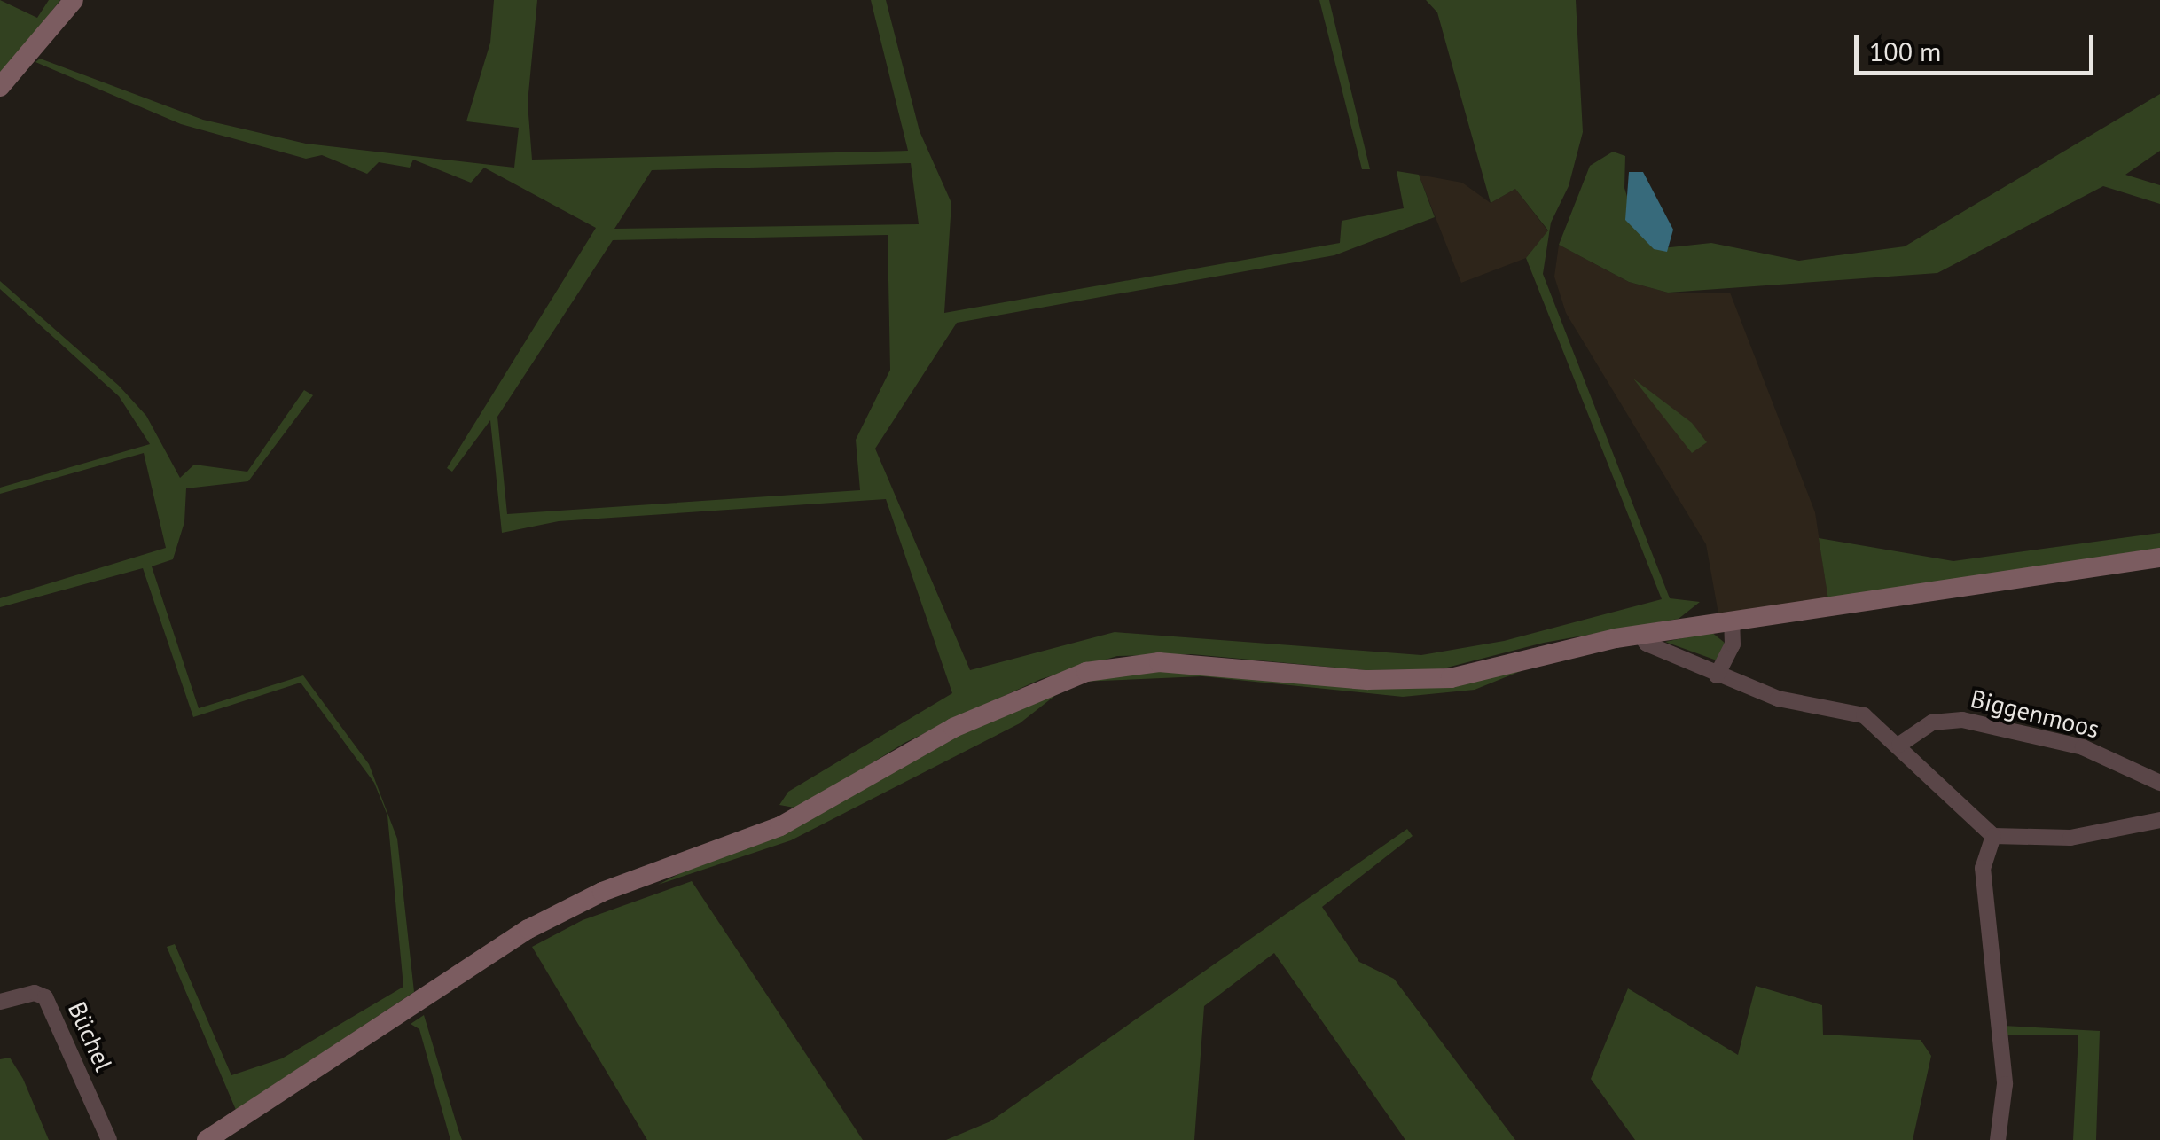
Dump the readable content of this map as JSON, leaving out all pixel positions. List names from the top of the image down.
{
  "streets": {
    "street": ["Biggenmoos", "Büchel"]
  },
  "scale_bar": "100 m"
}
